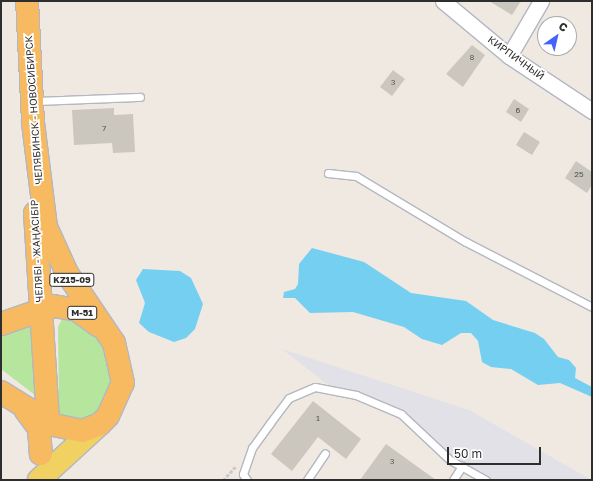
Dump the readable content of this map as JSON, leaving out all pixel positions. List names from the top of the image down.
{
  "streets": {
    "highway": [
      "ЧЕЛЯБИНСК - НОВОСИБИРСК",
      "ЧЕЛЯБІ - ЖАҢАСІБІР",
      "KZ15-09",
      "M-51"
    ],
    "street": ["КИРПИЧНЫЙ"]
  },
  "crossings": [
    ["ЧЕЛЯБИНСК - НОВОСИБИРСК", "ЧЕЛЯБІ - ЖАҢАСІБІР"],
    ["ЧЕЛЯБИНСК - НОВОСИБИРСК", "KZ15-09"],
    ["ЧЕЛЯБИНСК - НОВОСИБИРСК", "M-51"],
    ["ЧЕЛЯБІ - ЖАҢАСІБІР", "KZ15-09"],
    ["ЧЕЛЯБІ - ЖАҢАСІБІР", "M-51"],
    ["KZ15-09", "M-51"]
  ],
  "house_numbers": [
    "8",
    "3",
    "6",
    "7",
    "25",
    "1",
    "3"
  ],
  "scale_bar": "50 m",
  "north": "top right"
}
